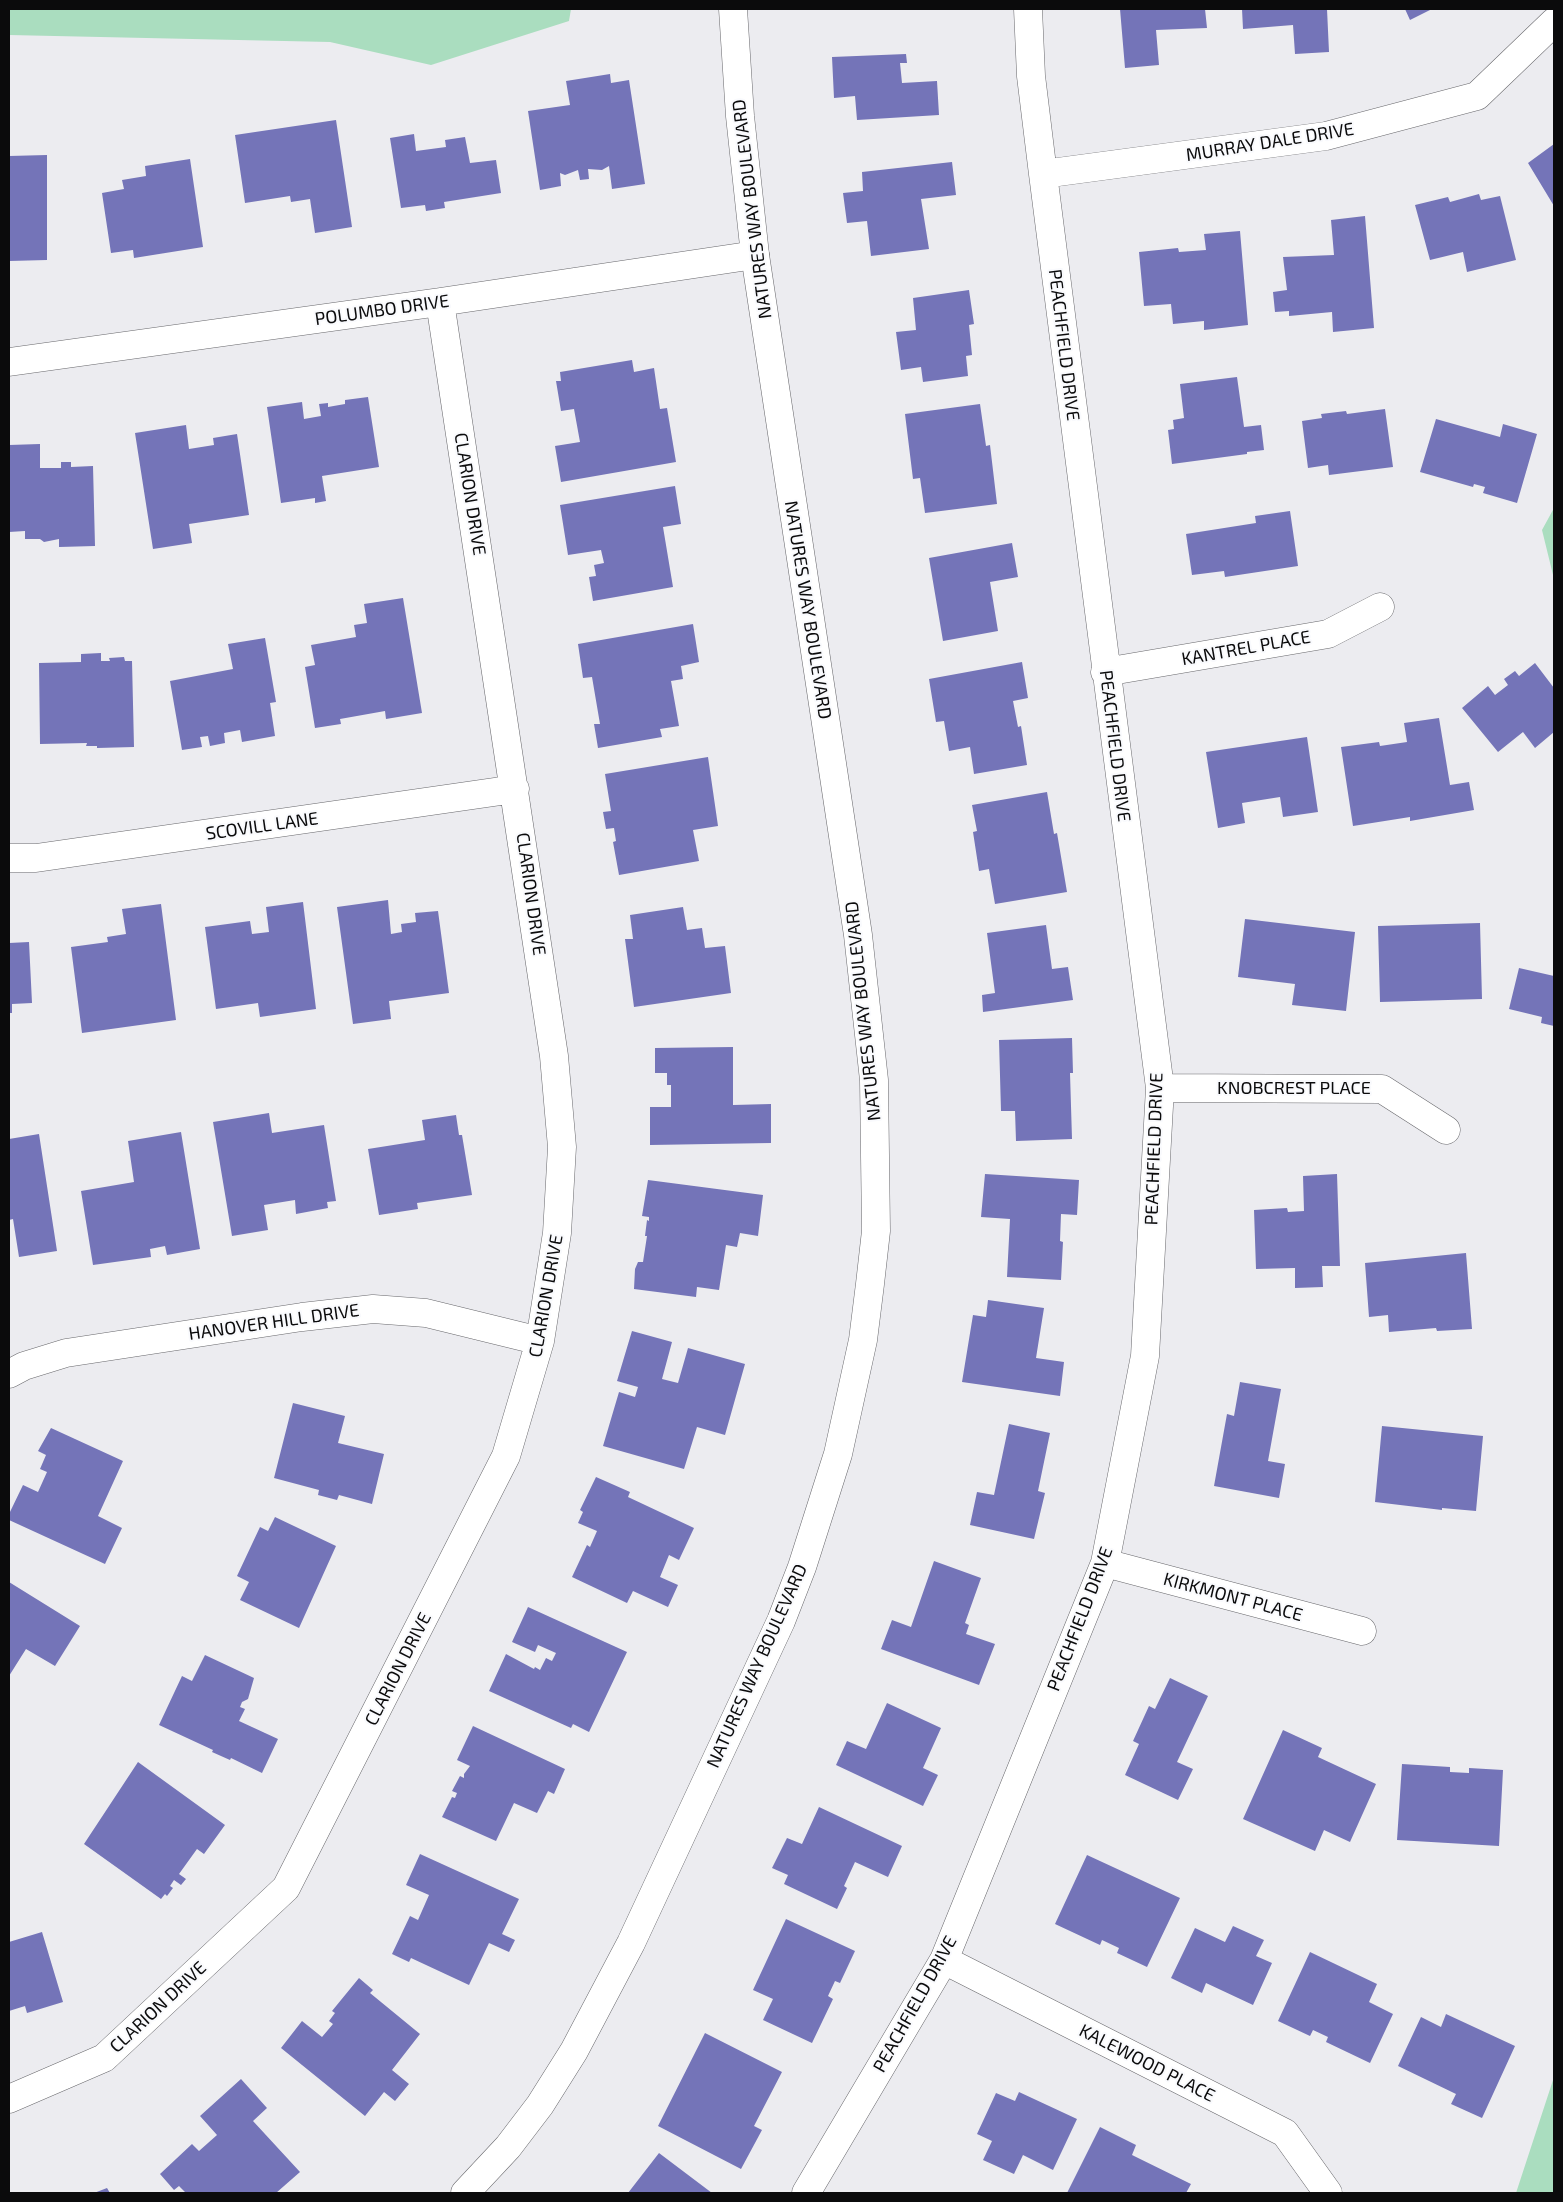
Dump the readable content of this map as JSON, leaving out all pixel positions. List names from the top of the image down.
{
  "streets": {
    "street": [
      "MURRAY DALE DRIVE",
      "NATURES WAY BOULEVARD",
      "POLUMBO DRIVE",
      "PEACHFIELD DRIVE",
      "CLARION DRIVE",
      "KANTREL PLACE",
      "SCOVILL LANE",
      "KNOBCREST PLACE",
      "HANOVER HILL DRIVE",
      "KIRKMONT PLACE",
      "KALEWOOD PLACE"
    ]
  },
  "crossings": [
    ["MURRAY DALE DRIVE", "PEACHFIELD DRIVE"],
    ["NATURES WAY BOULEVARD", "POLUMBO DRIVE"],
    ["POLUMBO DRIVE", "CLARION DRIVE"],
    ["PEACHFIELD DRIVE", "KANTREL PLACE"],
    ["PEACHFIELD DRIVE", "KNOBCREST PLACE"],
    ["PEACHFIELD DRIVE", "KIRKMONT PLACE"],
    ["PEACHFIELD DRIVE", "KALEWOOD PLACE"],
    ["CLARION DRIVE", "SCOVILL LANE"],
    ["CLARION DRIVE", "HANOVER HILL DRIVE"]
  ]
}
